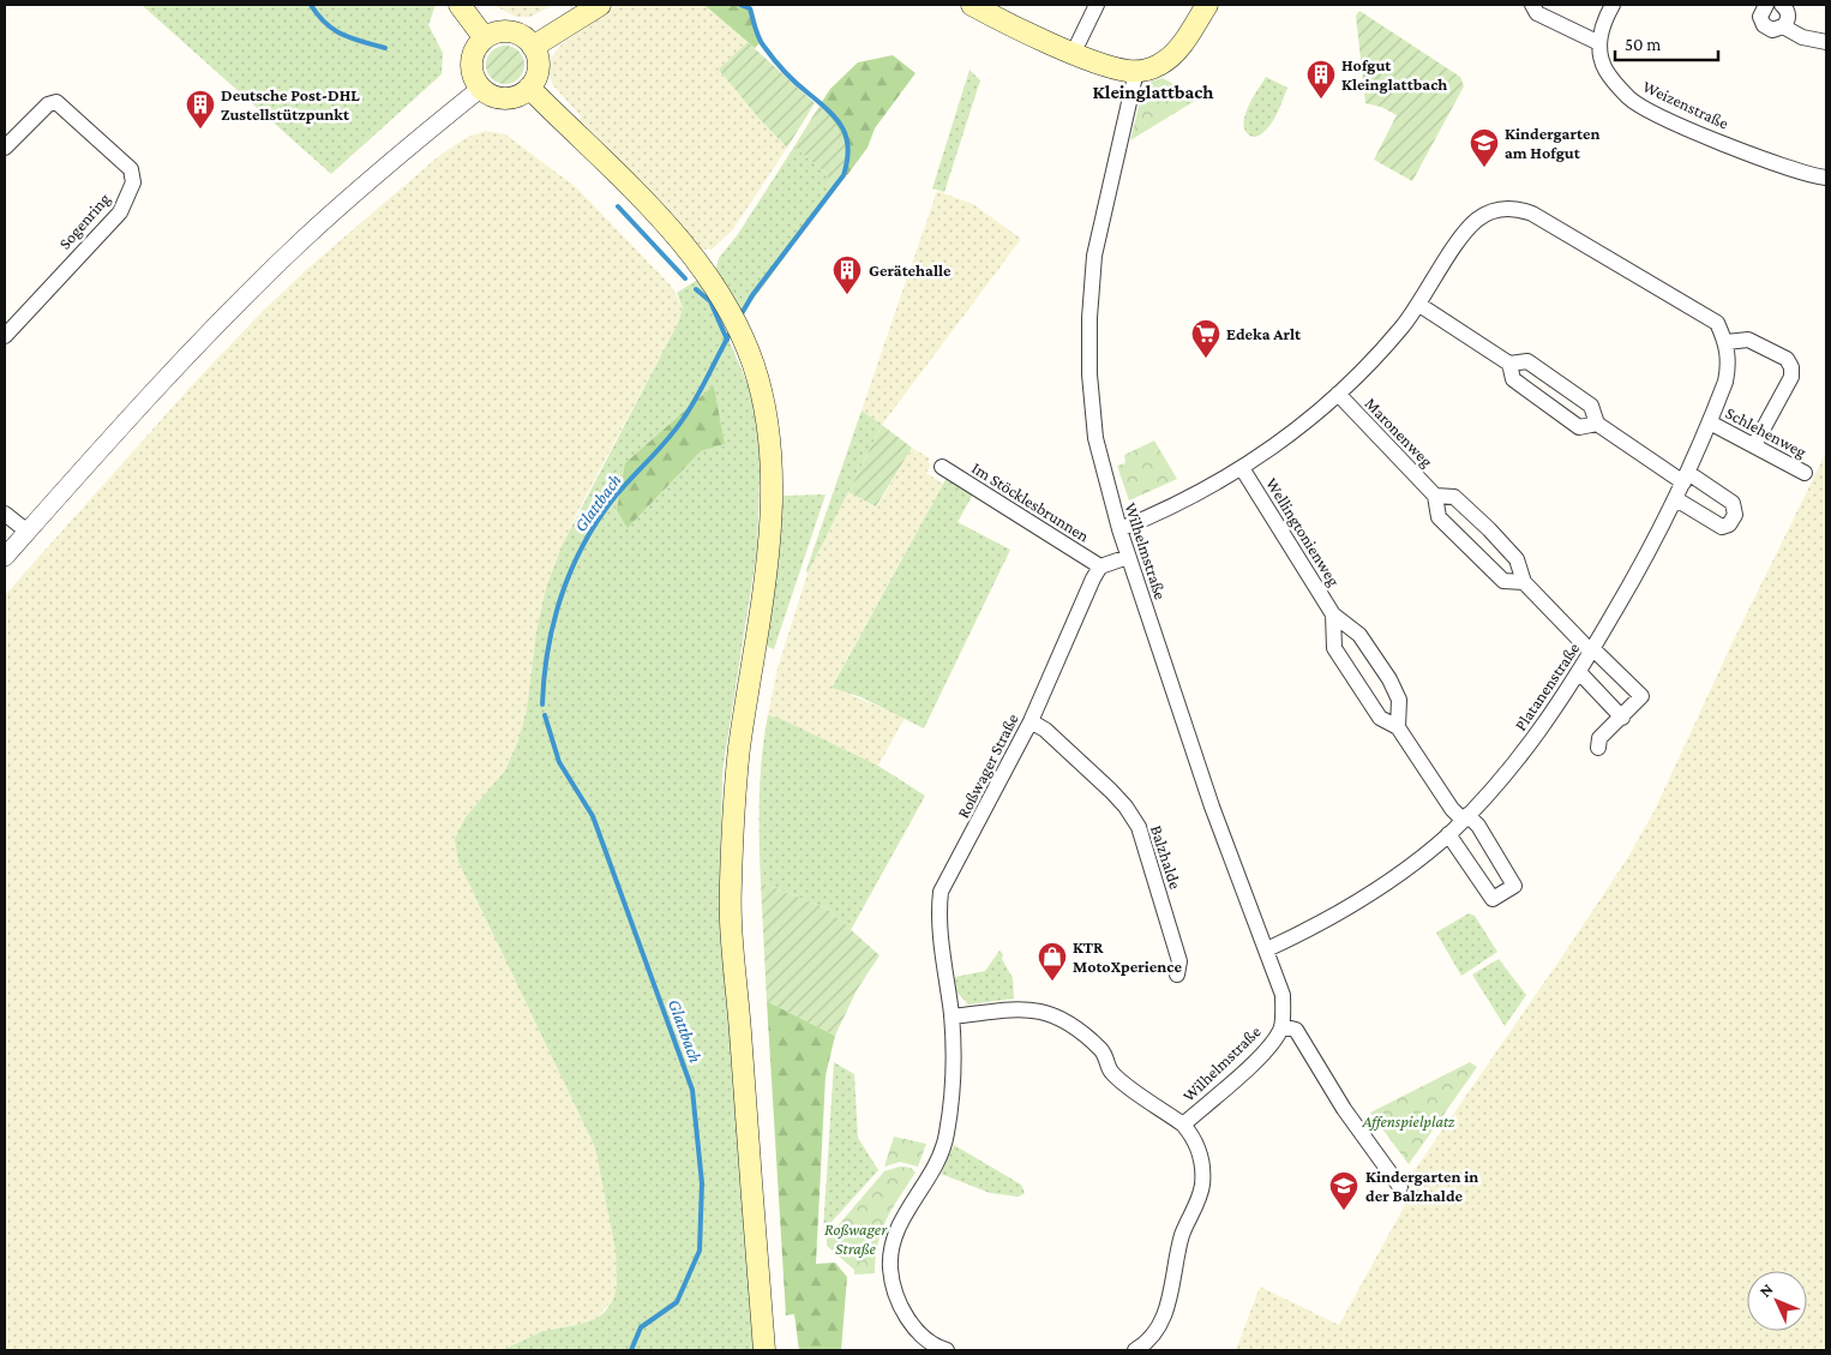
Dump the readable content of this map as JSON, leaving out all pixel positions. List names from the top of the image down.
{
  "streets": {
    "street": [
      "Weizenstraße",
      "Sogenring",
      "Maronenweg",
      "Schlehenweg",
      "Im Stöcklesbrunnen",
      "Wellingtonienweg",
      "Wilhelmstraße",
      "Platanenstraße",
      "Roßwager Straße",
      "Balzhalde"
    ]
  },
  "crossings": [
    ["Maronenweg", "Platanenstraße"],
    ["Schlehenweg", "Platanenstraße"],
    ["Im Stöcklesbrunnen", "Roßwager Straße"],
    ["Wellingtonienweg", "Platanenstraße"],
    ["Wilhelmstraße", "Platanenstraße"],
    ["Roßwager Straße", "Balzhalde"]
  ],
  "districts": ["Kleinglattbach"],
  "water": ["Glattbach"],
  "parks": ["Affenspielplatz", "Roßwager Straße"],
  "places": {
    "building": ["Hofgut Kleinglattbach", "Deutsche Post-DHL Zustellstützpunkt", "Gerätehalle"],
    "school or university": ["Kindergarten am Hofgut", "Kindergarten in der Balzhalde"],
    "supermarket": ["Edeka Arlt"],
    "shop": ["KTR MotoXperience"]
  },
  "scale_bar": "50 m",
  "north": "top left"
}
